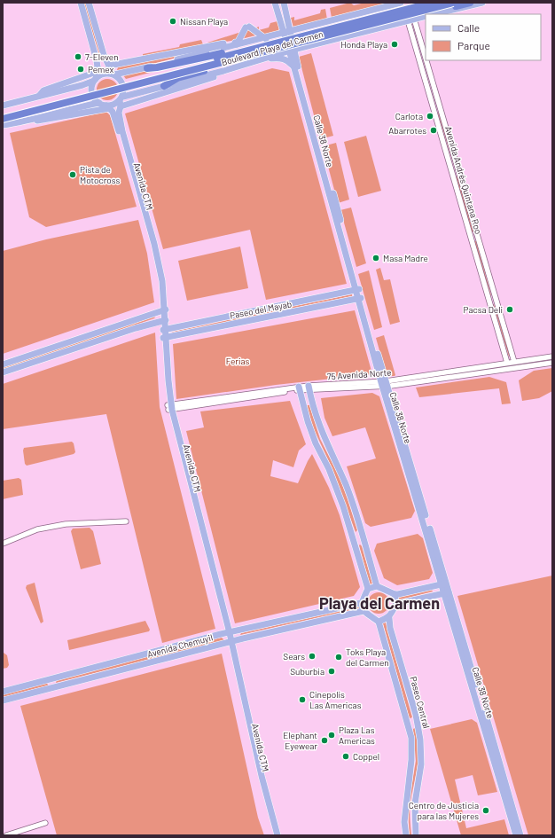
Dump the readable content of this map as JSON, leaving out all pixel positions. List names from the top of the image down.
{
  "streets": {
    "main road": [
      "Boulevard Playa del Carmen",
      "Calle 38 Norte",
      "Avenida Andrés Quintana Roo",
      "Avenida CTM",
      "Paseo del Mayab",
      "Avenida Chemuyil",
      "Paseo Central"
    ],
    "street": ["75 Avenida Norte"]
  },
  "crossings": [
    ["Boulevard Playa del Carmen", "Calle 38 Norte"],
    ["Boulevard Playa del Carmen", "Avenida Andrés Quintana Roo"],
    ["Boulevard Playa del Carmen", "Avenida CTM"],
    ["Calle 38 Norte", "Paseo del Mayab"],
    ["Calle 38 Norte", "75 Avenida Norte"],
    ["Avenida Andrés Quintana Roo", "75 Avenida Norte"],
    ["Avenida CTM", "Paseo del Mayab"],
    ["Avenida CTM", "75 Avenida Norte"],
    ["Avenida CTM", "Avenida Chemuyil"],
    ["Avenida Chemuyil", "Paseo Central"]
  ],
  "districts": ["Playa del Carmen"],
  "parks": ["Ferias"],
  "places": [
    "Nissan Playa",
    "Honda Playa",
    "7-Eleven",
    "Pemex",
    "Carlota",
    "Abarrotes",
    "Pista de Motocross",
    "Masa Madre",
    "Pacsa Deli",
    "Sears",
    "Toks Playa del Carmen",
    "Suburbia",
    "Cinepolis Las Americas",
    "Plaza Las Americas",
    "Elephant Eyewear",
    "Coppel",
    "Centro de Justicia para las Mujeres"
  ],
  "legend": ["Calle", "Parque"]
}
